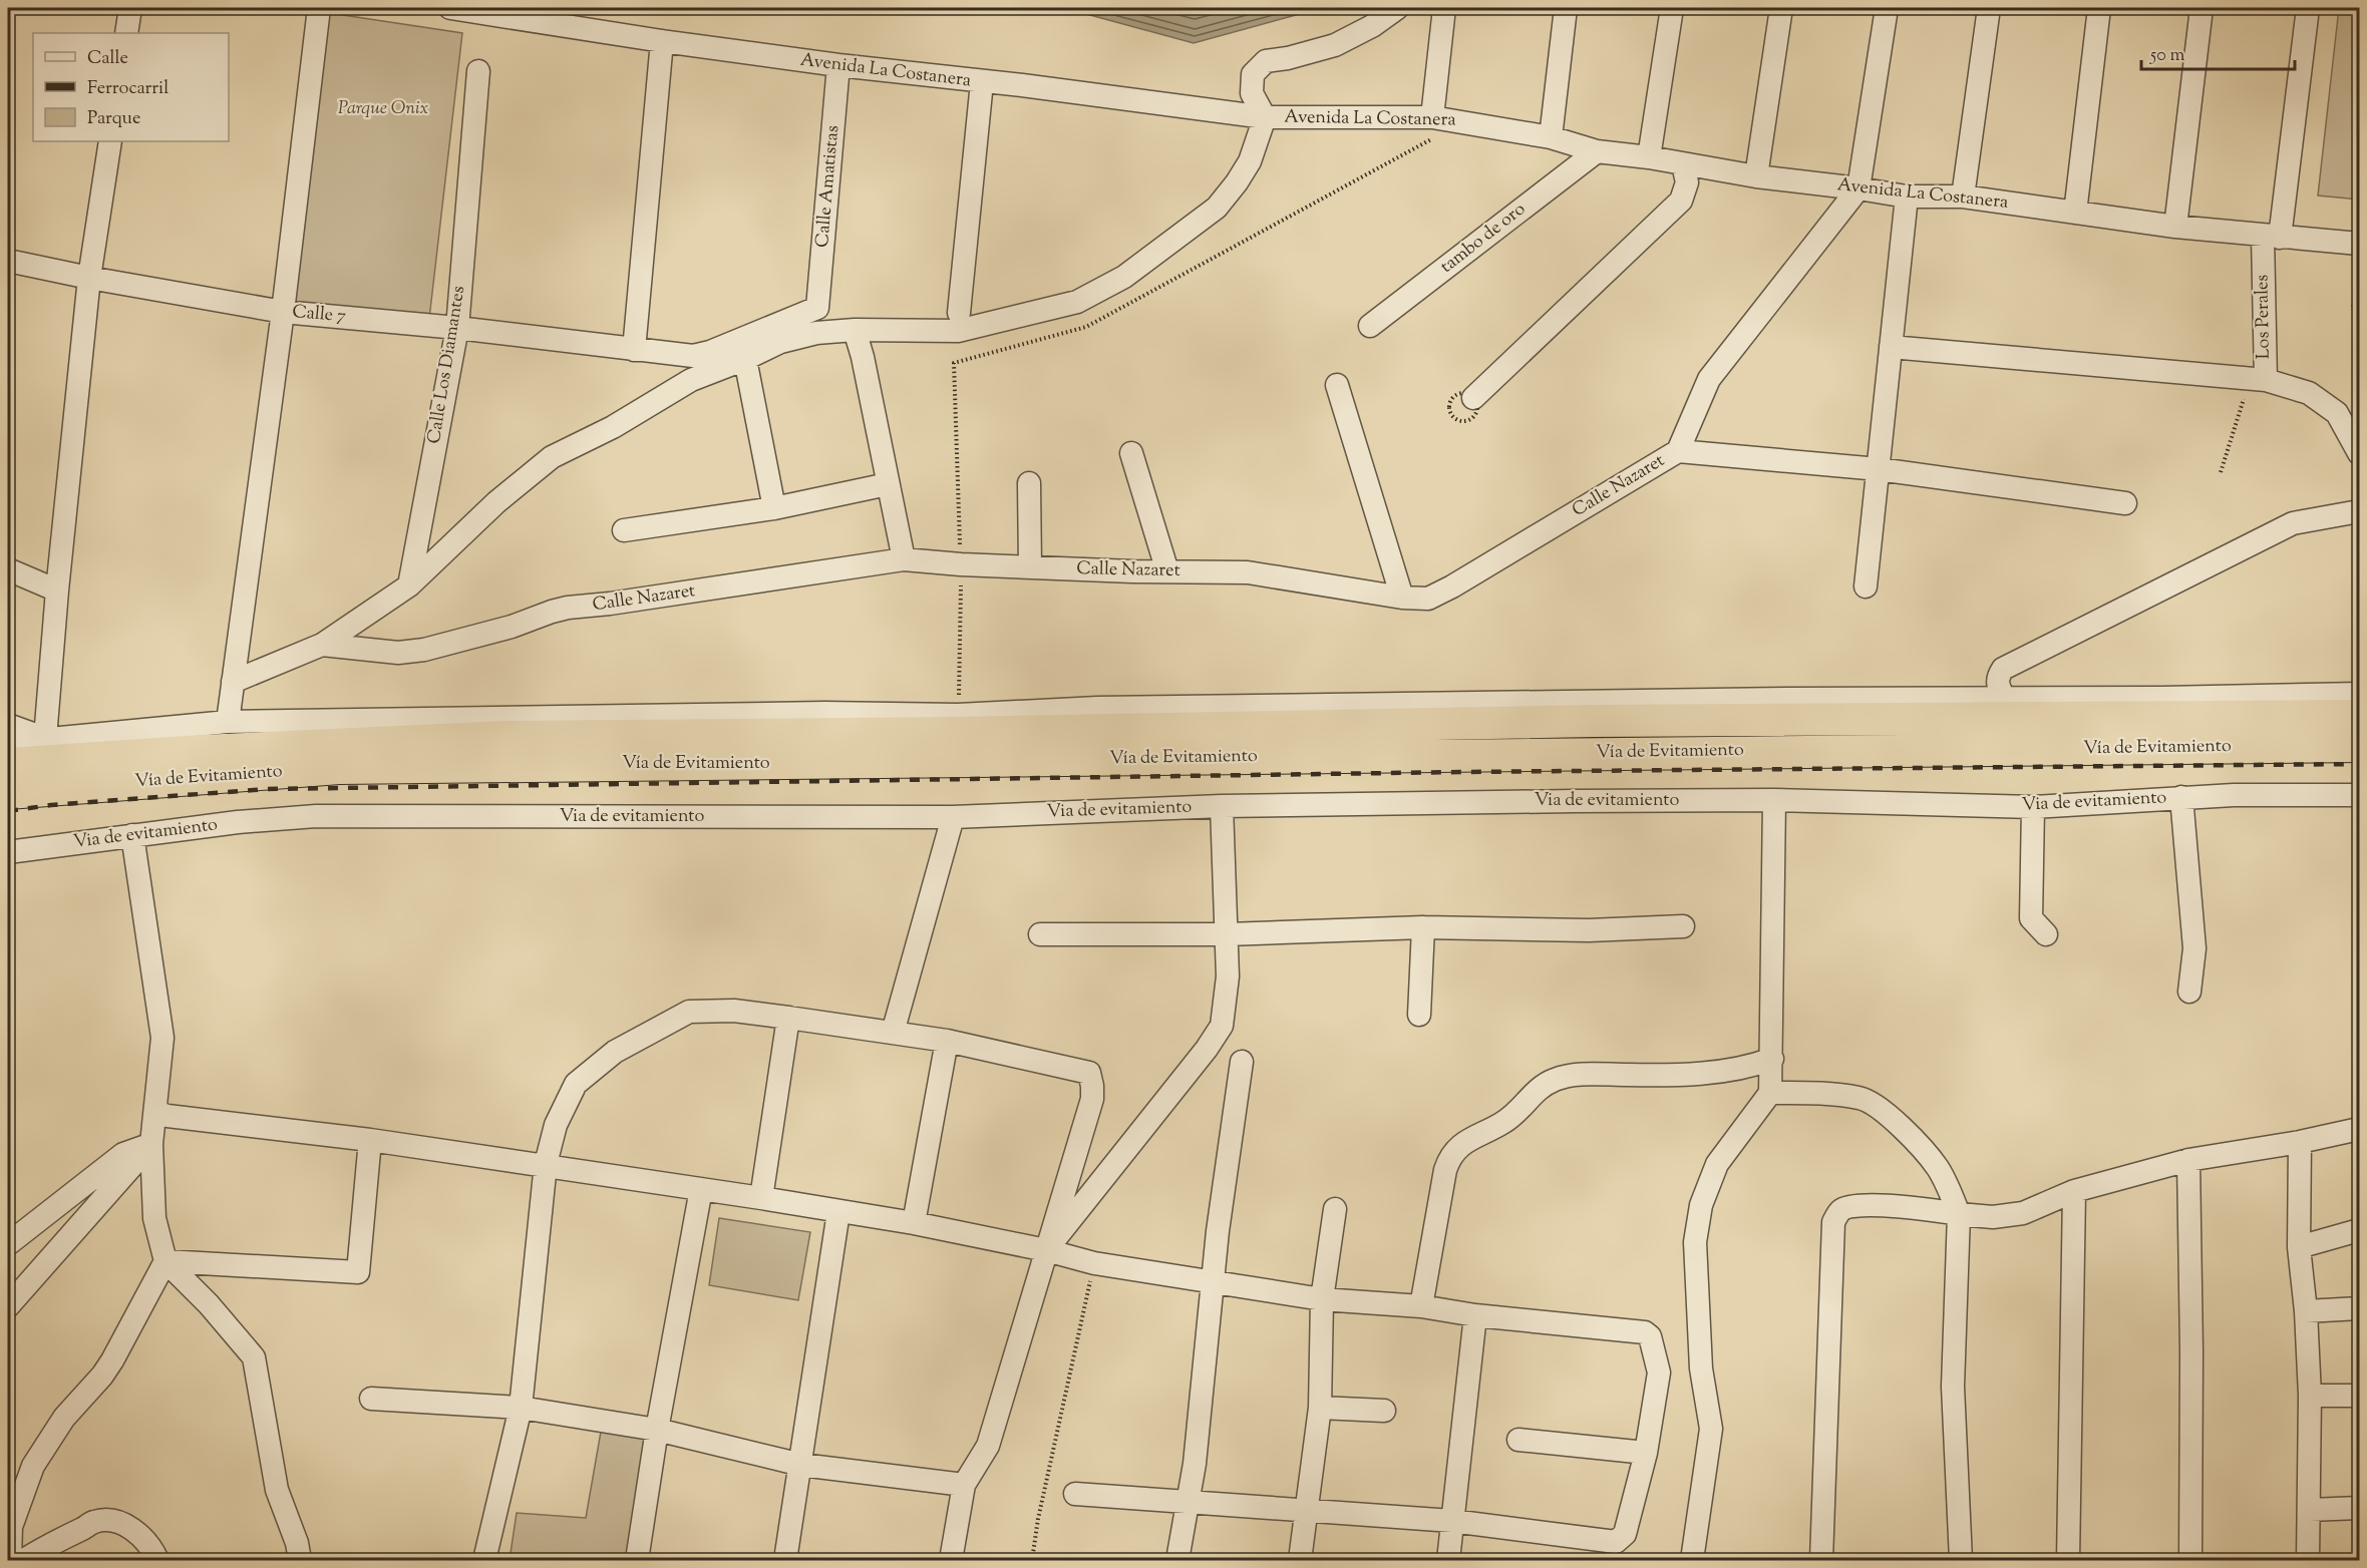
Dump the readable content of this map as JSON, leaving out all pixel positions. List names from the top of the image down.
{
  "streets": {
    "highway": ["Vía de Evitamiento"],
    "street": [
      "Avenida La Costanera",
      "Calle Amatistas",
      "tambo de oro",
      "Calle 7",
      "Los Perales",
      "Calle Los Diamantes",
      "Calle Nazaret",
      "Via de evitamiento"
    ]
  },
  "crossings": [
    ["Avenida La Costanera", "Calle Amatistas"],
    ["Avenida La Costanera", "tambo de oro"],
    ["Avenida La Costanera", "Los Perales"],
    ["Avenida La Costanera", "Calle Nazaret"],
    ["Calle Amatistas", "Calle 7"],
    ["Calle 7", "Calle Los Diamantes"]
  ],
  "parks": ["Parque Onix"],
  "legend": ["Calle", "Ferrocarril", "Parque"],
  "scale_bar": "50 m"
}
